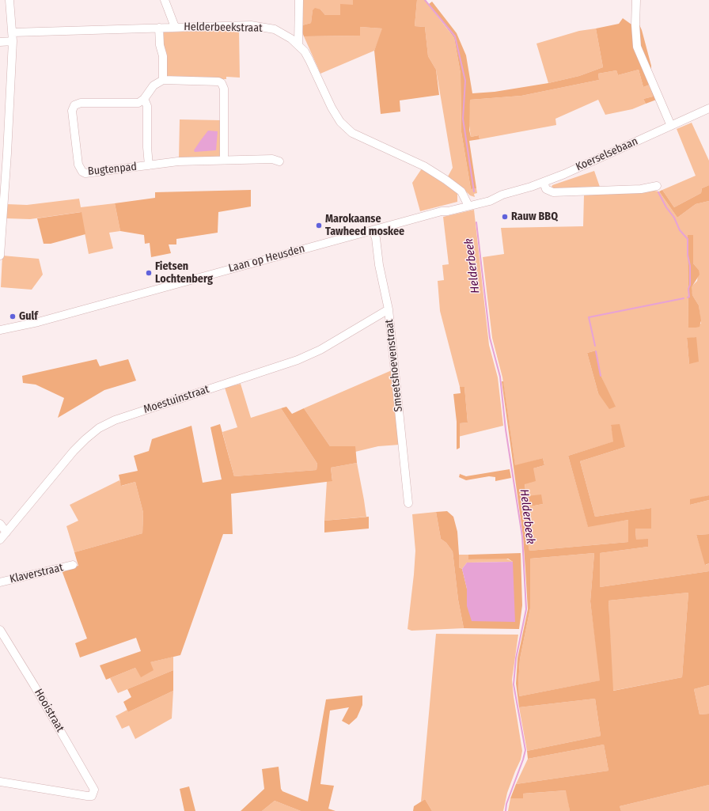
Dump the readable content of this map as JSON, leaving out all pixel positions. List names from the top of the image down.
{
  "streets": {
    "street": [
      "Helderbeekstraat",
      "Koerselsebaan",
      "Bugtenpad",
      "Laan op Heusden",
      "Smeetshoevenstraat",
      "Moestuinstraat",
      "Klaverstraat",
      "Hooistraat"
    ]
  },
  "crossings": [
    ["Helderbeekstraat", "Koerselsebaan"],
    ["Helderbeekstraat", "Laan op Heusden"],
    ["Koerselsebaan", "Laan op Heusden"],
    ["Laan op Heusden", "Smeetshoevenstraat"],
    ["Smeetshoevenstraat", "Moestuinstraat"]
  ],
  "water": ["Helderbeek"],
  "places": [
    "Rauw BBQ",
    "Marokaanse Tawheed moskee",
    "Fietsen Lochtenberg",
    "Gulf"
  ]
}
